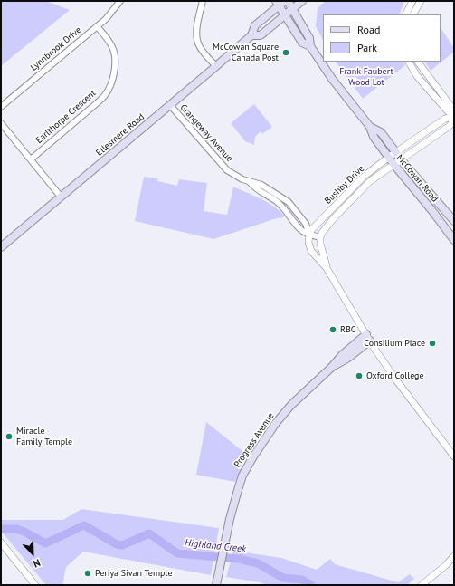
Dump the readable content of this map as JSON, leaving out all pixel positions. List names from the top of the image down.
{
  "streets": {
    "main road": ["Ellesmere Road", "McCowan Road", "Progress Avenue"],
    "street": [
      "Lynnbrook Drive",
      "Earlthorpe Crescent",
      "Grangeway Avenue",
      "Bushby Drive"
    ]
  },
  "crossings": [
    ["Lynnbrook Drive", "Earlthorpe Crescent"],
    ["Grangeway Avenue", "Ellesmere Road"],
    ["Grangeway Avenue", "Bushby Drive"],
    ["Ellesmere Road", "McCowan Road"],
    ["McCowan Road", "Bushby Drive"]
  ],
  "water": ["Highland Creek"],
  "parks": ["Frank Faubert Wood Lot"],
  "places": [
    "McCowan Square Canada Post",
    "RBC",
    "Consilium Place",
    "Oxford College",
    "Miracle Family Temple",
    "Periya Sivan Temple"
  ],
  "legend": ["Road", "Park"],
  "north": "bottom right"
}
